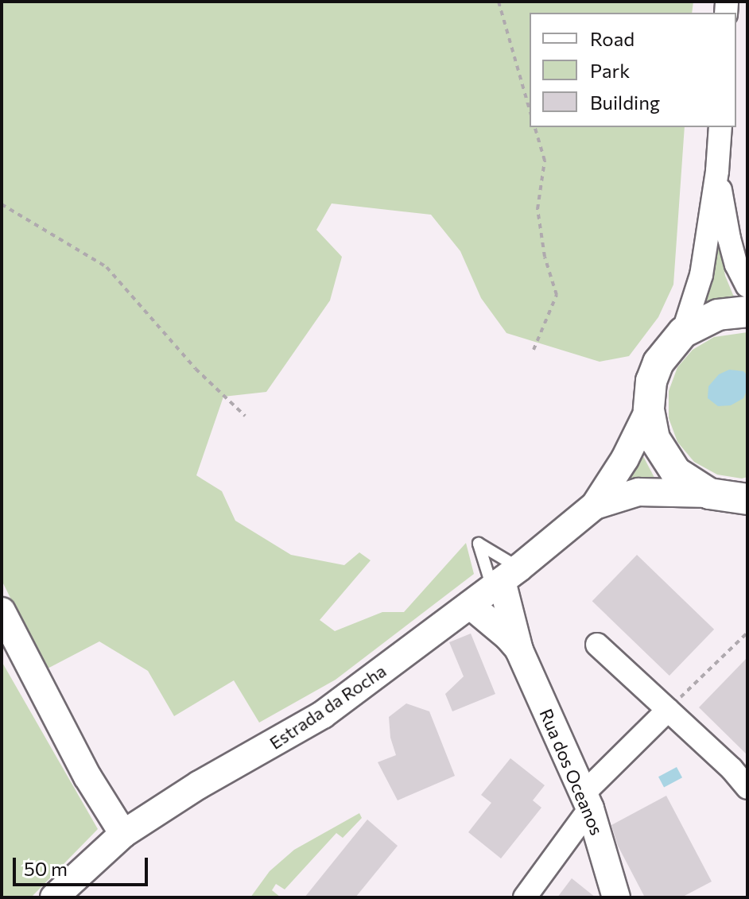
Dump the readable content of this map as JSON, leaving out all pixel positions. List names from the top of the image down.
{
  "streets": {
    "street": ["Estrada da Rocha", "Rua dos Oceanos"]
  },
  "legend": ["Road", "Park", "Building"],
  "scale_bar": "50 m"
}
